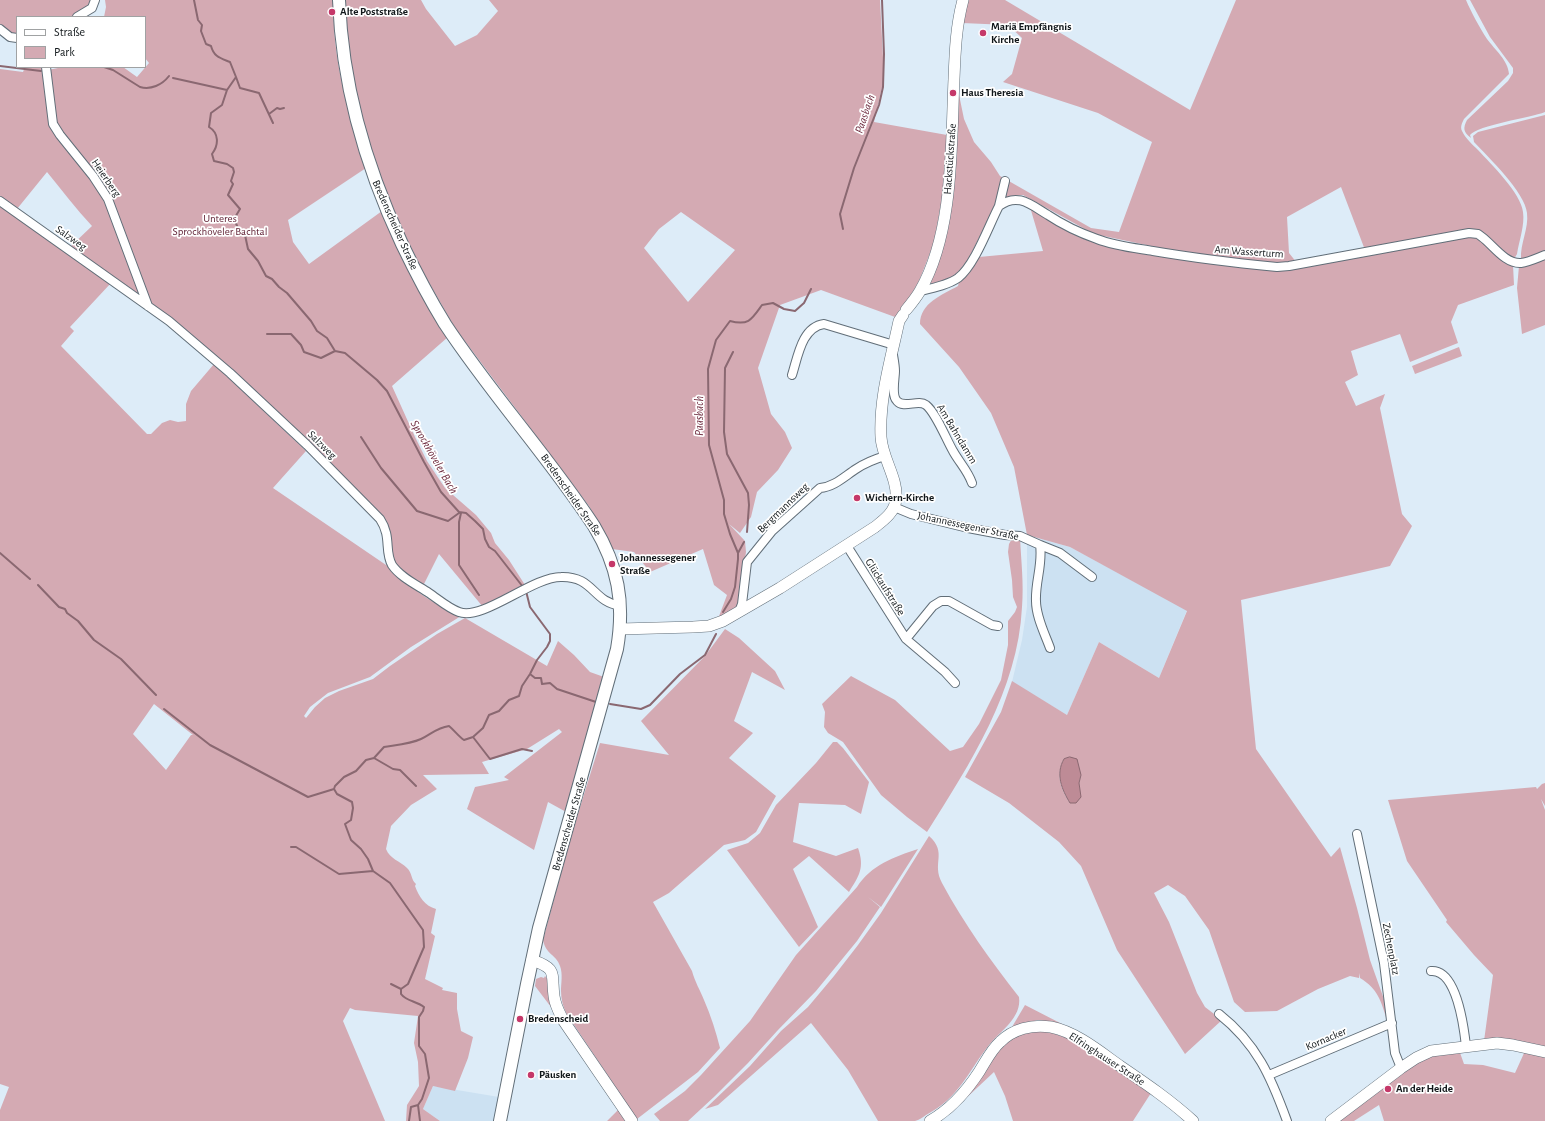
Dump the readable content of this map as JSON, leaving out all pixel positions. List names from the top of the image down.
{
  "streets": {
    "main road": ["Bredenscheider Straße"],
    "street": [
      "Hackstückstraße",
      "Heierberg",
      "Salzweg",
      "Am Wasserturm",
      "Am Bahndamm",
      "Bergmannsweg",
      "Johannessegener Straße",
      "Glückaufstraße",
      "Zechenplatz",
      "Kornacker",
      "Elfringhauser Straße"
    ]
  },
  "crossings": [
    ["Hackstückstraße", "Am Bahndamm"],
    ["Hackstückstraße", "Bergmannsweg"],
    ["Hackstückstraße", "Johannessegener Straße"],
    ["Heierberg", "Salzweg"],
    ["Bredenscheider Straße", "Salzweg"],
    ["Zechenplatz", "Kornacker"]
  ],
  "water": ["Paasbach", "Sprockhöveler Bach"],
  "parks": ["Unteres Sprockhöveler Bachtal"],
  "places": [
    "Alte Poststraße",
    "Mariä Empfängnis Kirche",
    "Haus Theresia",
    "Wichern-Kirche",
    "Johannessegener Straße",
    "Bredenscheid",
    "Päusken",
    "An der Heide"
  ],
  "legend": ["Straße", "Park"]
}
